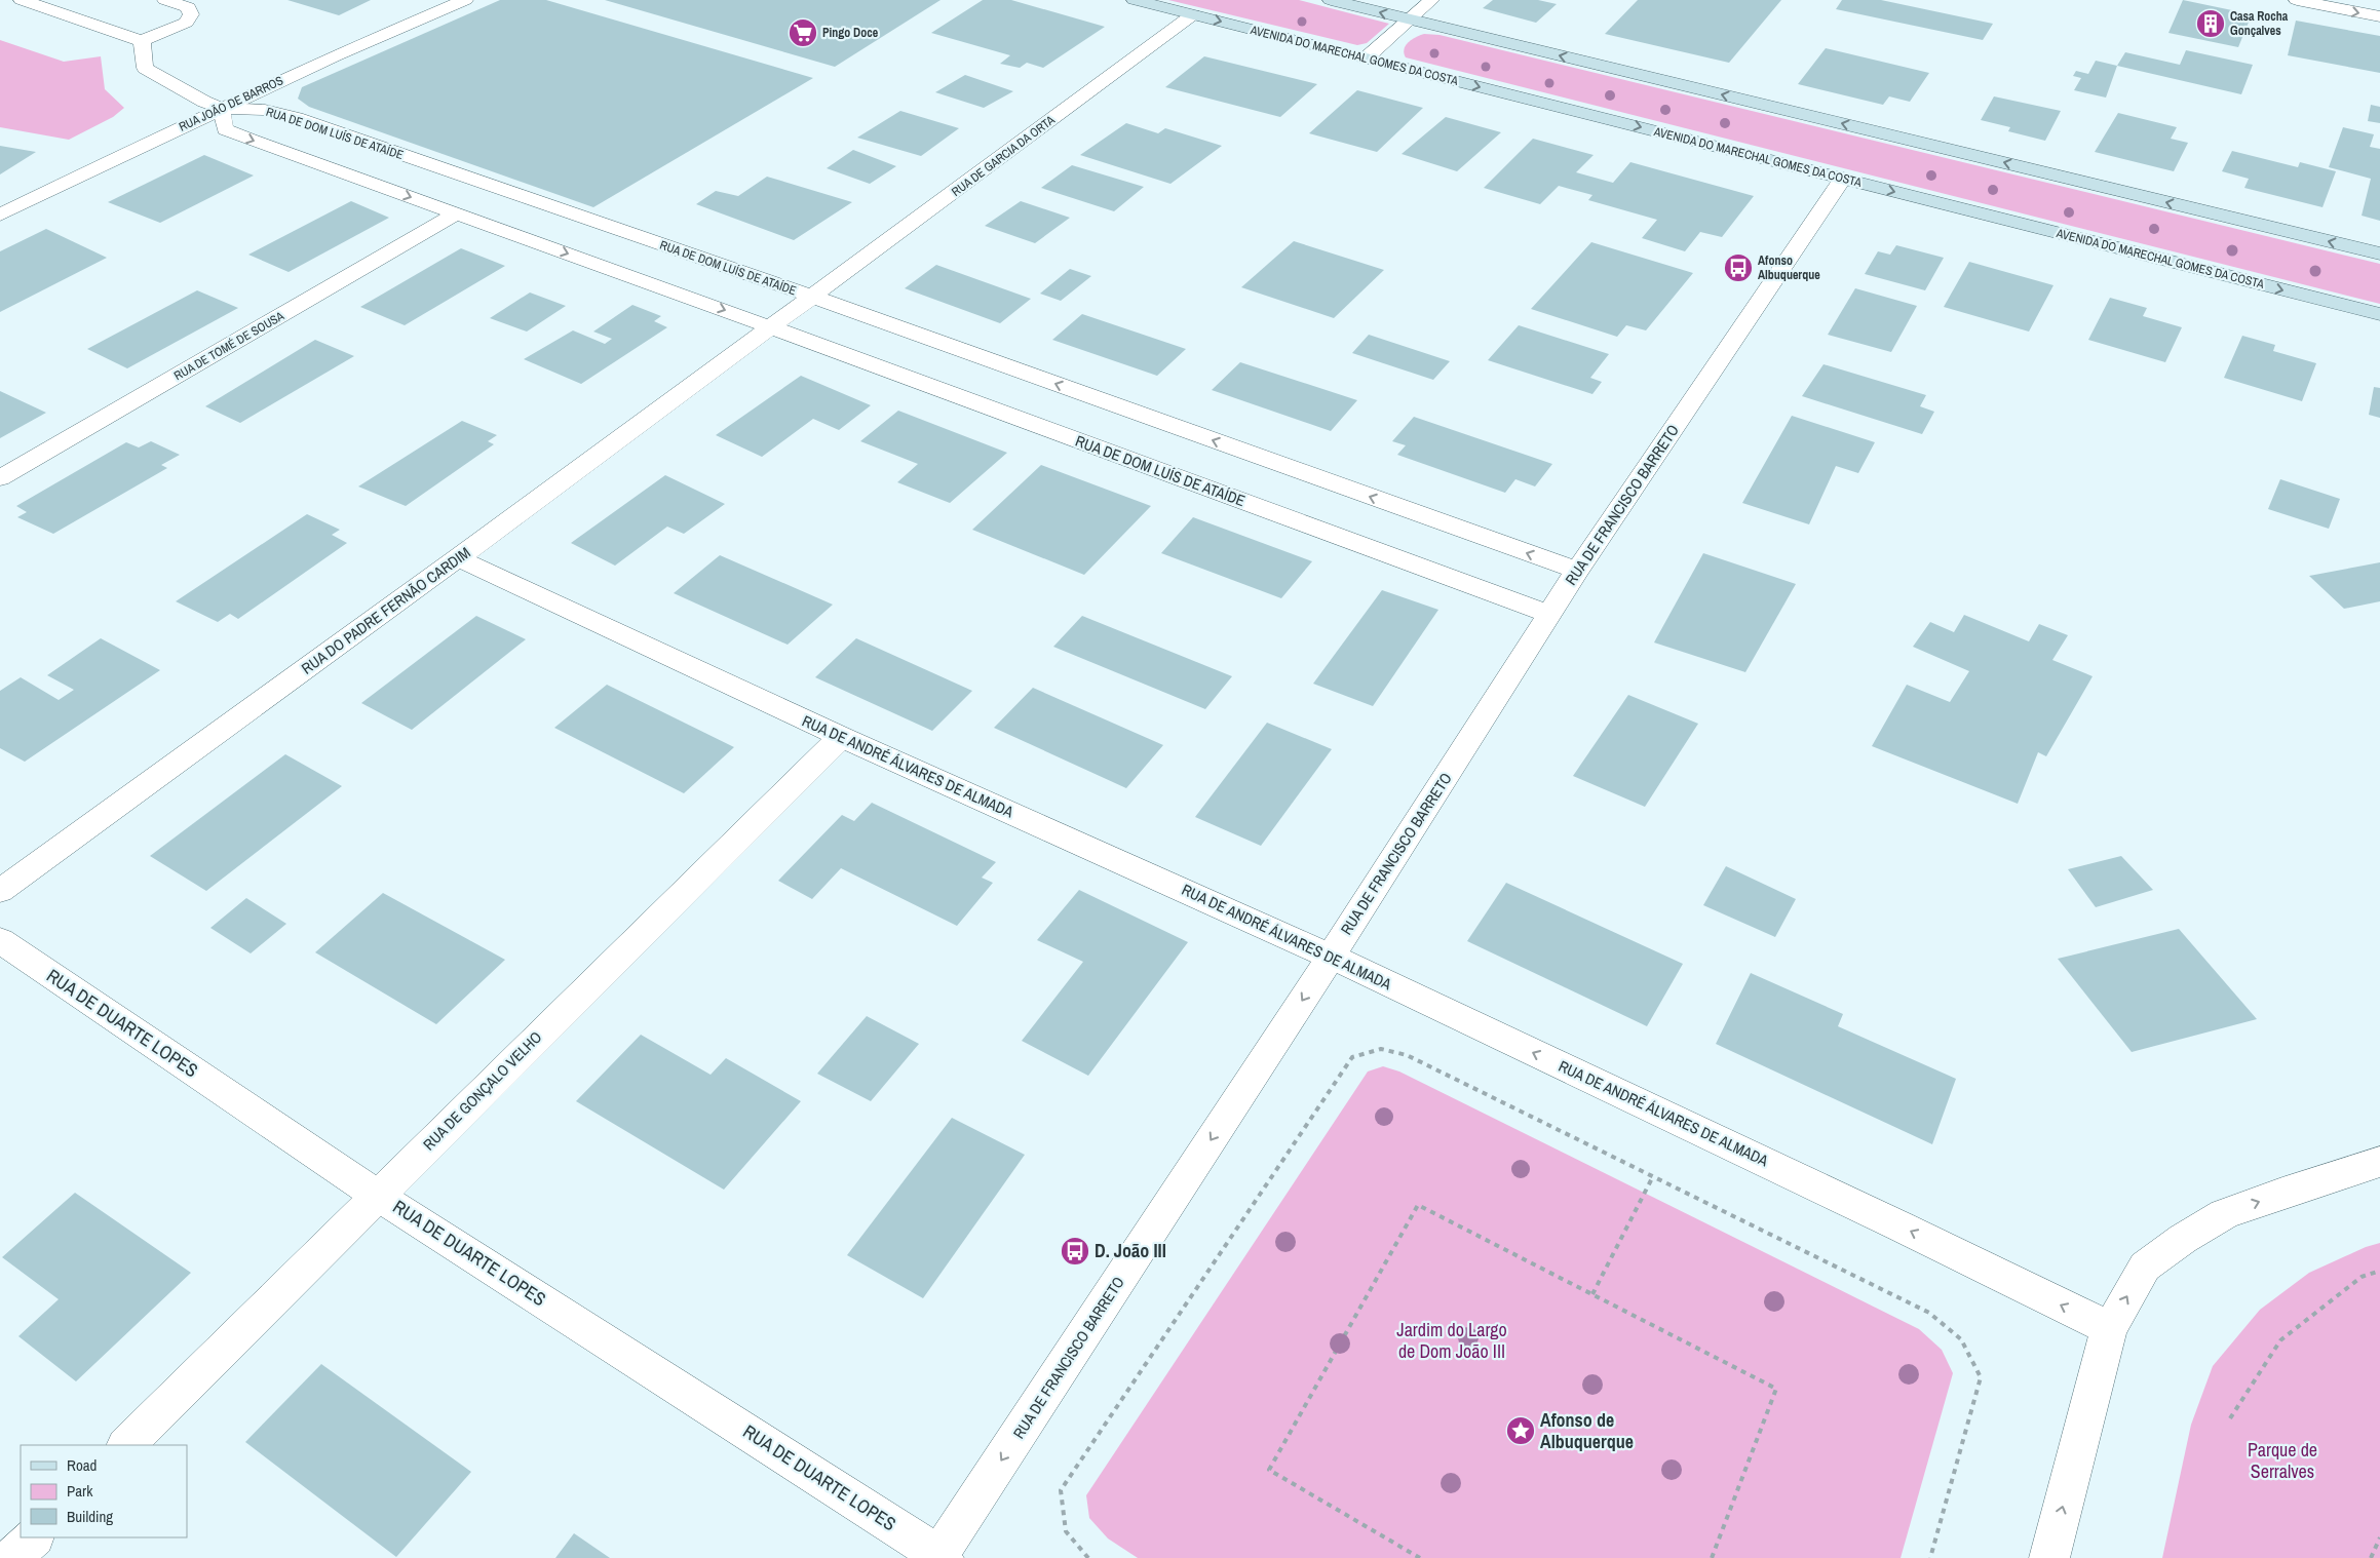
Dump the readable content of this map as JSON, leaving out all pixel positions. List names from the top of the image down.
{
  "streets": {
    "main road": ["AVENIDA DO MARECHAL GOMES DA COSTA"],
    "street": [
      "RUA JOÃO DE BARROS",
      "RUA DE DOM LUÍS DE ATAÍDE",
      "RUA DE GARCIA DA ORTA",
      "RUA DE TOMÉ DE SOUSA",
      "RUA DE FRANCISCO BARRETO",
      "RUA DO PADRE FERNÃO CARDIM",
      "RUA DE ANDRÉ ÁLVARES DE ALMADA",
      "RUA DE DUARTE LOPES",
      "RUA DE GONÇALO VELHO"
    ]
  },
  "crossings": [
    ["AVENIDA DO MARECHAL GOMES DA COSTA", "RUA DE GARCIA DA ORTA"],
    ["AVENIDA DO MARECHAL GOMES DA COSTA", "RUA DE FRANCISCO BARRETO"],
    ["RUA JOÃO DE BARROS", "RUA DE DOM LUÍS DE ATAÍDE"],
    ["RUA DE DOM LUÍS DE ATAÍDE", "RUA DE GARCIA DA ORTA"],
    ["RUA DE DOM LUÍS DE ATAÍDE", "RUA DE TOMÉ DE SOUSA"],
    ["RUA DE DOM LUÍS DE ATAÍDE", "RUA DE FRANCISCO BARRETO"],
    ["RUA DE DOM LUÍS DE ATAÍDE", "RUA DO PADRE FERNÃO CARDIM"],
    ["RUA DE FRANCISCO BARRETO", "RUA DE ANDRÉ ÁLVARES DE ALMADA"],
    ["RUA DE FRANCISCO BARRETO", "RUA DE DUARTE LOPES"],
    ["RUA DO PADRE FERNÃO CARDIM", "RUA DE ANDRÉ ÁLVARES DE ALMADA"],
    ["RUA DE ANDRÉ ÁLVARES DE ALMADA", "RUA DE GONÇALO VELHO"],
    ["RUA DE DUARTE LOPES", "RUA DE GONÇALO VELHO"]
  ],
  "one_way": ["RUA DE FRANCISCO BARRETO", "RUA DE ANDRÉ ÁLVARES DE ALMADA"],
  "parks": ["Jardim do Largo de Dom João III", "Parque de Serralves"],
  "places": {
    "building": ["Casa Rocha Gonçalves"],
    "supermarket": ["Pingo Doce"],
    "bus stop": ["Afonso Albuquerque", "D. João III"],
    "place": ["Afonso de Albuquerque"]
  },
  "legend": ["Road", "Park", "Building"]
}
